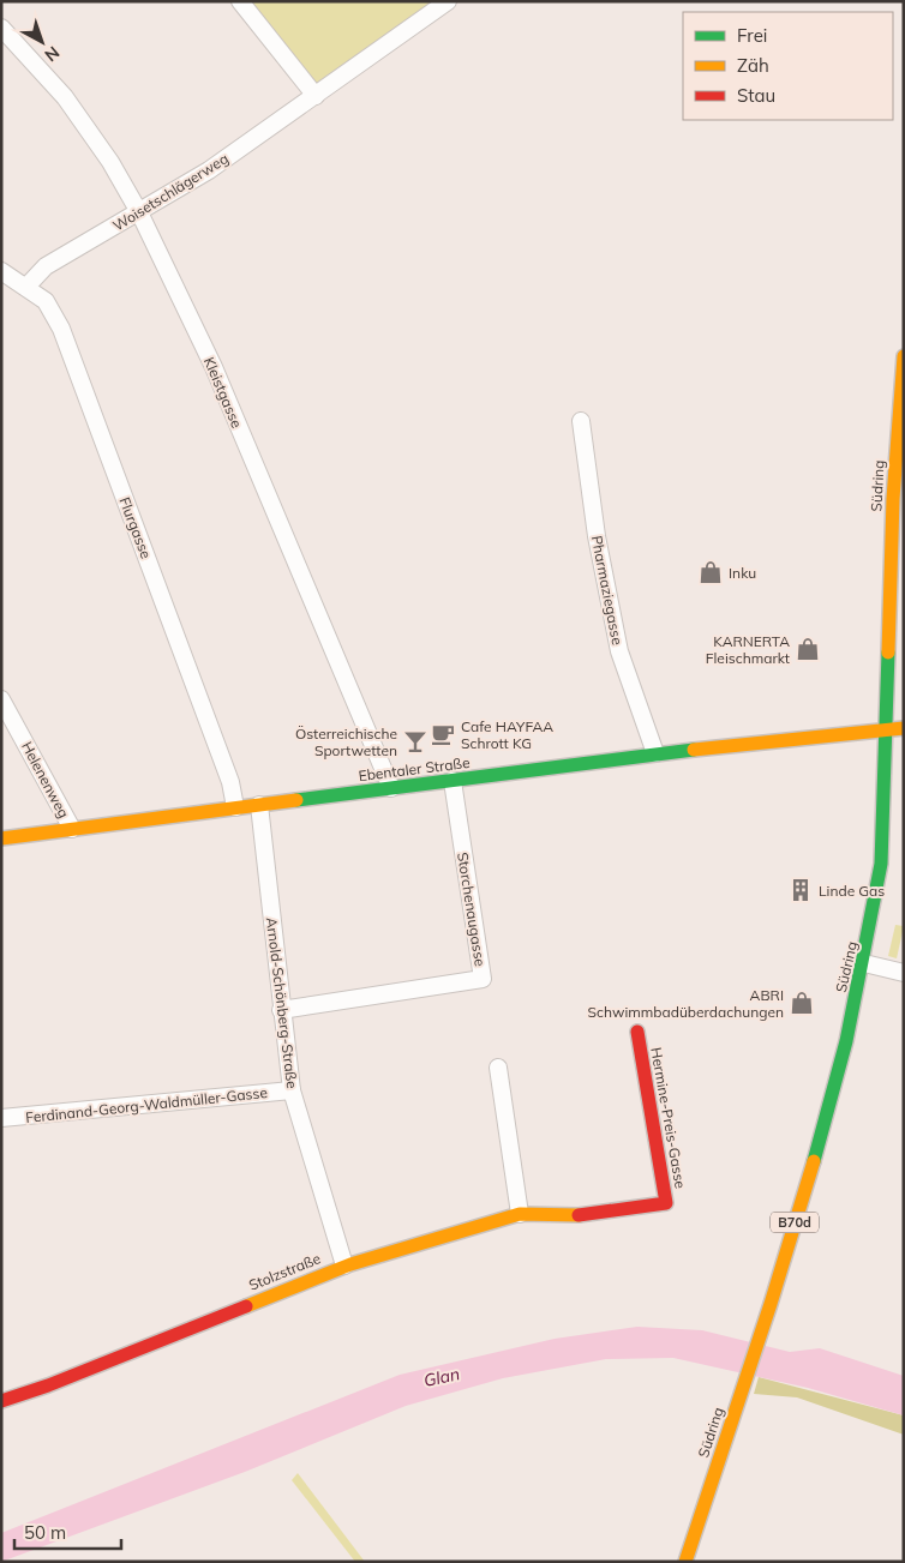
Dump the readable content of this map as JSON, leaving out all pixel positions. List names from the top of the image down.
{
  "streets": {
    "main road": [
      "Südring",
      "Ebentaler Straße",
      "Hermine-Preis-Gasse",
      "B70d",
      "Stolzstraße"
    ],
    "street": [
      "Woisetschlägerweg",
      "Kleistgasse",
      "Flurgasse",
      "Pharmaziegasse",
      "Helenenweg",
      "Storchenaugasse",
      "Arnold-Schönberg-Straße",
      "Ferdinand-Georg-Waldmüller-Gasse"
    ]
  },
  "crossings": [
    ["Woisetschlägerweg", "Kleistgasse"],
    ["Woisetschlägerweg", "Flurgasse"],
    ["Kleistgasse", "Ebentaler Straße"],
    ["Südring", "Ebentaler Straße"],
    ["Flurgasse", "Ebentaler Straße"],
    ["Pharmaziegasse", "Ebentaler Straße"],
    ["Ebentaler Straße", "Helenenweg"],
    ["Ebentaler Straße", "Storchenaugasse"],
    ["Ebentaler Straße", "Arnold-Schönberg-Straße"],
    ["Storchenaugasse", "Arnold-Schönberg-Straße"],
    ["Arnold-Schönberg-Straße", "Ferdinand-Georg-Waldmüller-Gasse"],
    ["Arnold-Schönberg-Straße", "Stolzstraße"],
    ["Hermine-Preis-Gasse", "Stolzstraße"]
  ],
  "water": ["Glan"],
  "places": {
    "shop": ["Inku", "KARNERTA Fleischmarkt", "ABRI Schwimmbadüberdachungen"],
    "cafe": ["Cafe HAYFAA Schrott KG"],
    "bar": ["Österreichische Sportwetten"],
    "building": ["Linde Gas"]
  },
  "legend": ["Frei", "Zäh", "Stau"],
  "scale_bar": "50 m",
  "north": "bottom right"
}
